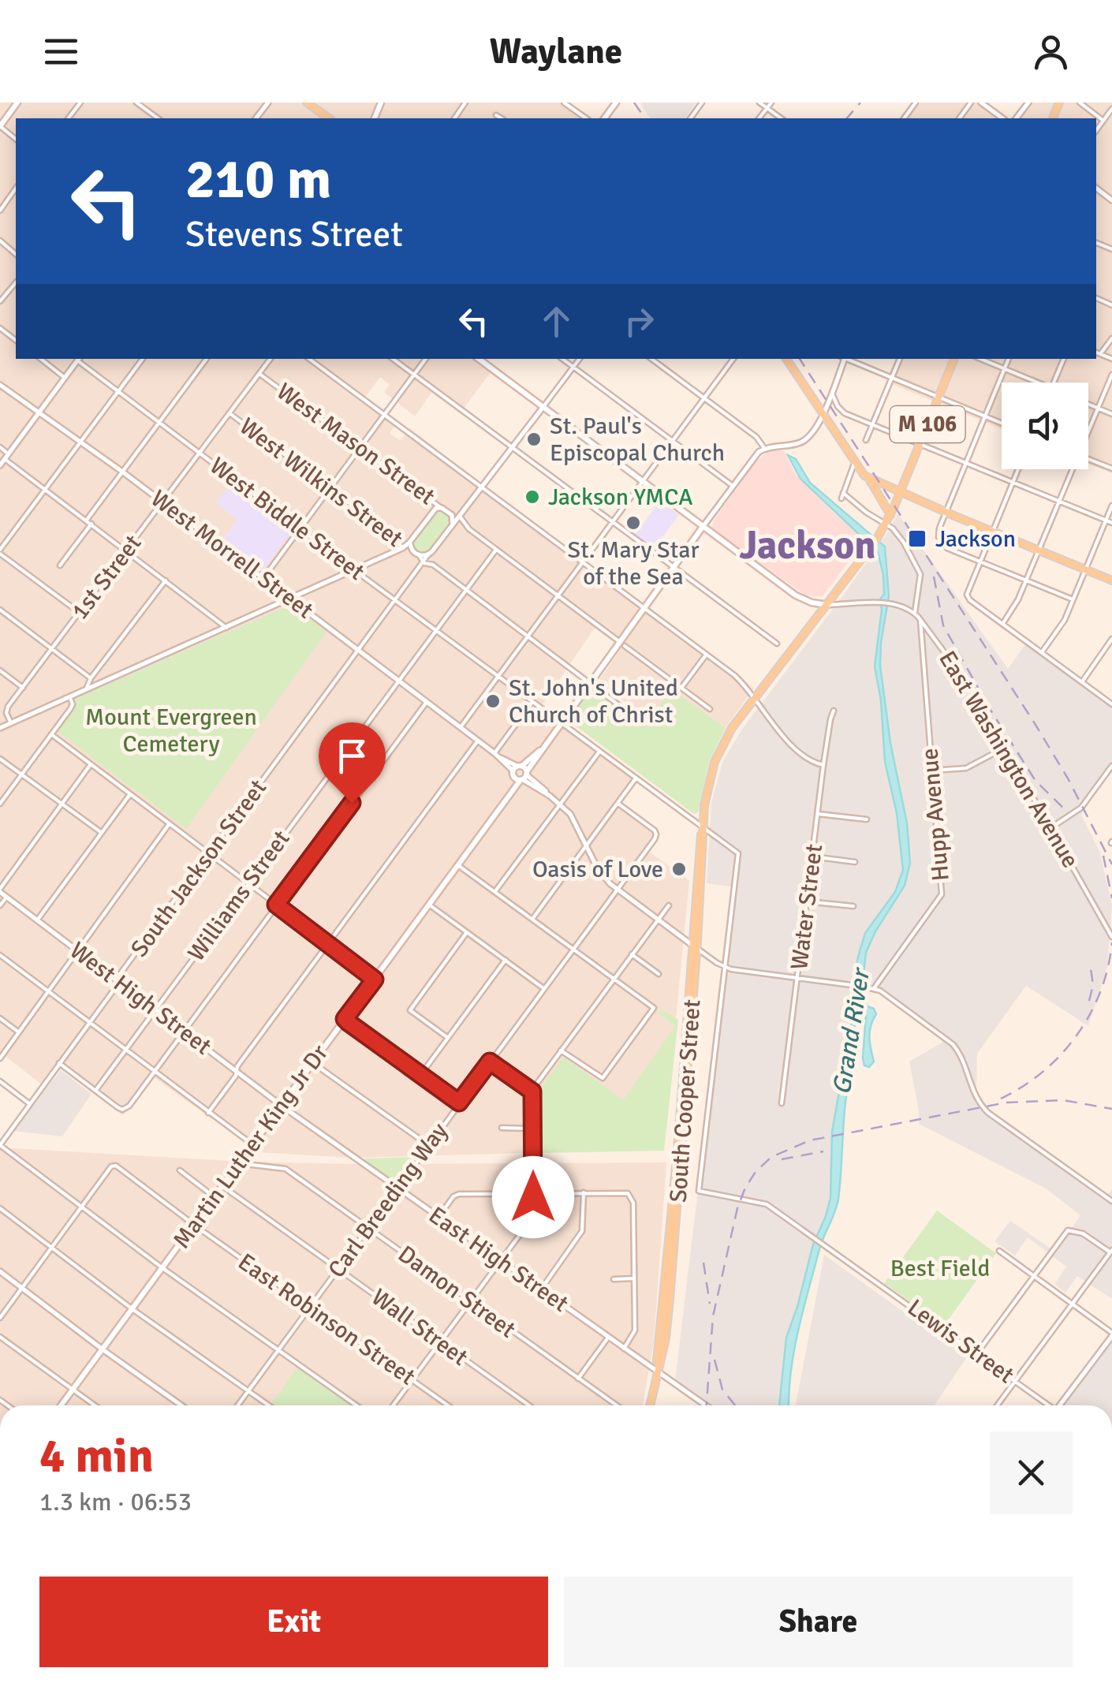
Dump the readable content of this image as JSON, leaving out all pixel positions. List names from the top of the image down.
{
  "streets": {
    "main road": ["M 106", "South Cooper Street", "Martin Luther King Jr Dr"],
    "street": [
      "West Mason Street",
      "West Wilkins Street",
      "West Biddle Street",
      "West Morrell Street",
      "1st Street",
      "East Washington Avenue",
      "Hupp Avenue",
      "South Jackson Street",
      "Williams Street",
      "Water Street",
      "West High Street",
      "Carl Breeding Way",
      "East High Street",
      "Damon Street",
      "East Robinson Street",
      "Wall Street",
      "Lewis Street"
    ]
  },
  "crossings": [
    ["M 106", "South Cooper Street"],
    ["West Mason Street", "1st Street"],
    ["West Mason Street", "South Jackson Street"],
    ["West Mason Street", "Williams Street"],
    ["West Mason Street", "Martin Luther King Jr Dr"],
    ["West Wilkins Street", "1st Street"],
    ["West Wilkins Street", "South Jackson Street"],
    ["West Wilkins Street", "Williams Street"],
    ["West Wilkins Street", "Martin Luther King Jr Dr"],
    ["West Biddle Street", "1st Street"],
    ["West Biddle Street", "South Jackson Street"],
    ["West Biddle Street", "Williams Street"],
    ["West Biddle Street", "South Cooper Street"],
    ["West Biddle Street", "Martin Luther King Jr Dr"],
    ["West Biddle Street", "Lewis Street"],
    ["West Morrell Street", "1st Street"],
    ["West Morrell Street", "South Jackson Street"],
    ["West Morrell Street", "Williams Street"],
    ["West Morrell Street", "Martin Luther King Jr Dr"],
    ["East Washington Avenue", "Hupp Avenue"],
    ["South Jackson Street", "West High Street"],
    ["Williams Street", "West High Street"],
    ["West High Street", "Martin Luther King Jr Dr"],
    ["West High Street", "East High Street"],
    ["South Cooper Street", "East High Street"],
    ["Martin Luther King Jr Dr", "East High Street"],
    ["Martin Luther King Jr Dr", "Damon Street"],
    ["Martin Luther King Jr Dr", "East Robinson Street"],
    ["Martin Luther King Jr Dr", "Wall Street"],
    ["Carl Breeding Way", "East High Street"],
    ["Carl Breeding Way", "Damon Street"],
    ["Carl Breeding Way", "East Robinson Street"],
    ["Carl Breeding Way", "Wall Street"]
  ],
  "districts": ["Jackson"],
  "water": ["Grand River"],
  "parks": ["Mount Evergreen Cemetery", "Best Field"],
  "places": {
    "other": [
      "St. Paul's Episcopal Church",
      "Jackson YMCA",
      "St. Mary Star of the Sea",
      "St. John's United Church of Christ",
      "Oasis of Love"
    ],
    "transit": ["Jackson"]
  },
  "page": {
    "header": "Waylane",
    "turn": ["210 m", "Stevens Street"],
    "heading": ["4 min", "1.3 km · 06:53"],
    "buttons": ["Exit", "Share"]
  }
}
